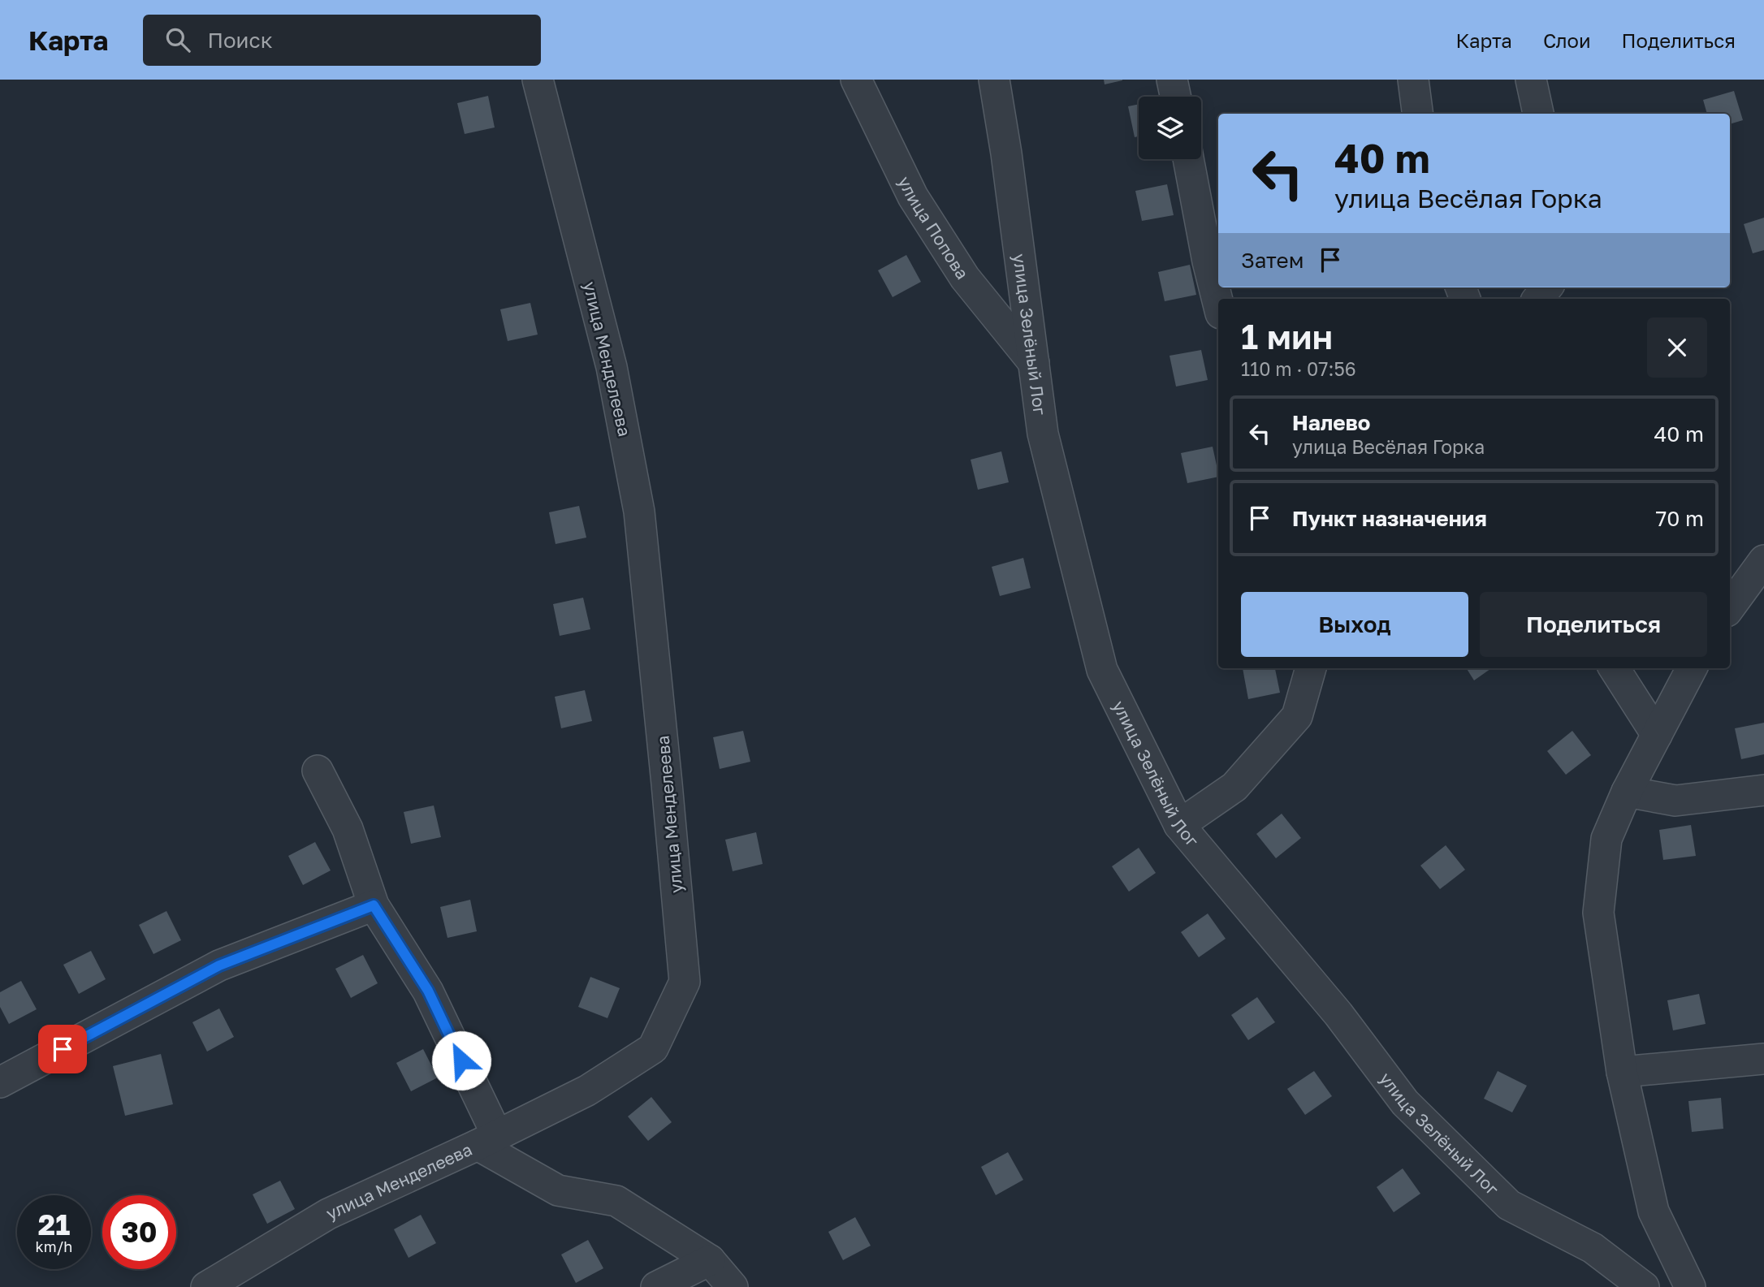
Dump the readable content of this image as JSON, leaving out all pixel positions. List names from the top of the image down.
{
  "streets": {
    "street": ["улица Попова", "улица Зелёный Лог", "улица Менделеева"]
  },
  "crossings": [
    ["улица Попова", "улица Зелёный Лог"]
  ],
  "page": {
    "header": "Карта",
    "search": "Поиск",
    "nav": ["Карта", "Слои", "Поделиться"],
    "turn": ["40 m", "улица Весёлая Горка"],
    "then": "Затем",
    "heading": ["1 мин", "110 m · 07:56"],
    "list": [
      {
        "name": "Налево",
        "note": "улица Весёлая Горка",
        "value": "40 m"
      },
      {
        "name": "Пункт назначения",
        "value": "70 m"
      }
    ],
    "buttons": ["Выход", "Поделиться"],
    "speed": "21 km/h",
    "limit": "30"
  }
}
